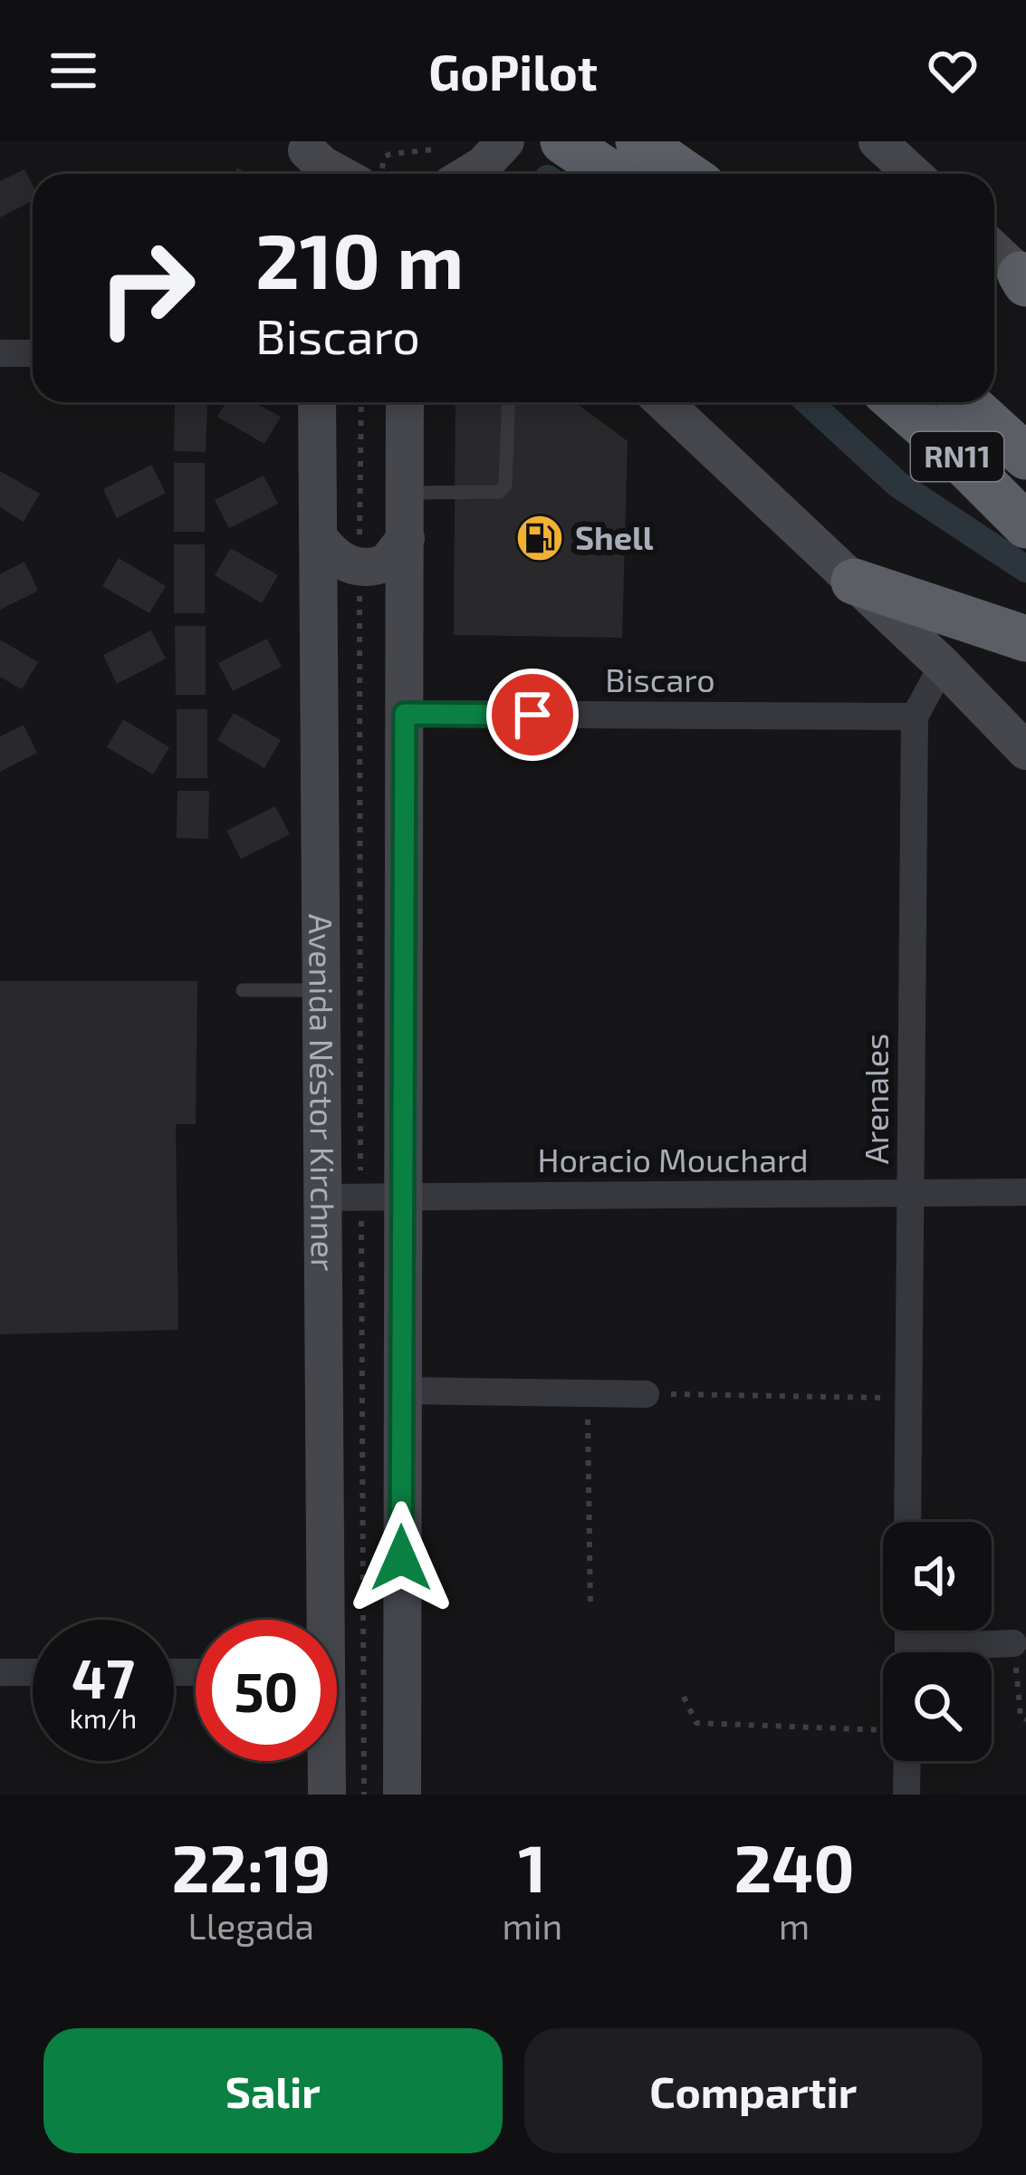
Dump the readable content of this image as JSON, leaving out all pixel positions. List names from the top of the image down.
{
  "streets": {
    "highway": ["RN11"],
    "main road": ["Avenida Néstor Kirchner"],
    "street": ["Biscaro", "Arenales", "Horacio Mouchard"]
  },
  "crossings": [
    ["Biscaro", "Arenales"],
    ["Avenida Néstor Kirchner", "Horacio Mouchard"],
    ["Arenales", "Horacio Mouchard"]
  ],
  "places": {
    "fuel station": ["Shell"]
  },
  "page": {
    "header": "GoPilot",
    "turn": ["210 m", "Biscaro"],
    "speed": "47 km/h",
    "limit": "50",
    "eta": [
      "22:19",
      "Llegada",
      "1",
      "min",
      "240",
      "m"
    ],
    "buttons": ["Salir", "Compartir"]
  }
}
